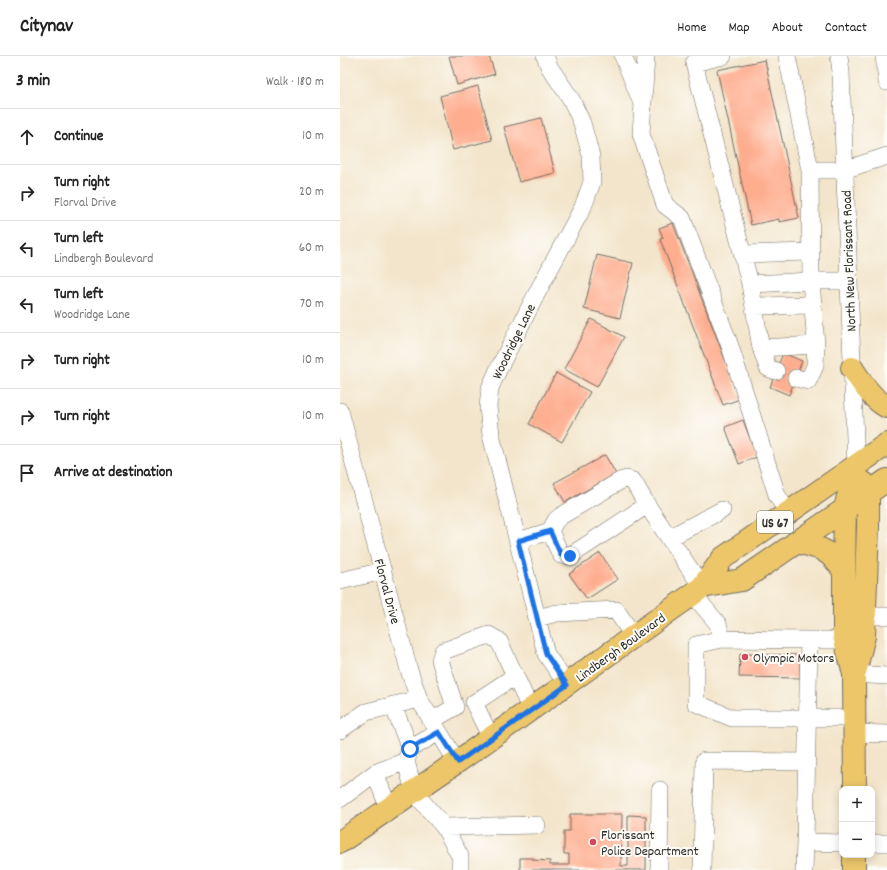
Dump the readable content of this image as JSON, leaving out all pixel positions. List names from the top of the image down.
{
  "streets": {
    "main road": ["North New Florissant Road", "US 67", "Lindbergh Boulevard"],
    "street": ["Woodridge Lane", "Florval Drive"]
  },
  "crossings": [
    ["North New Florissant Road", "Lindbergh Boulevard"],
    ["Woodridge Lane", "Lindbergh Boulevard"],
    ["Florval Drive", "Lindbergh Boulevard"]
  ],
  "places": ["Olympic Motors", "Florissant Police Department"],
  "page": {
    "header": "Citynav",
    "nav": [
      "Home",
      "Map",
      "About",
      "Contact"
    ],
    "heading": ["3 min", "Walk · 180 m"],
    "list": [
      ["Continue", "10 m"],
      ["Turn right", "Florval Drive", "20 m"],
      ["Turn left", "Lindbergh Boulevard", "60 m"],
      ["Turn left", "Woodridge Lane", "70 m"],
      ["Turn right", "10 m"],
      ["Turn right", "10 m"],
      "Arrive at destination"
    ],
    "map_buttons": ["+", "−"]
  }
}
